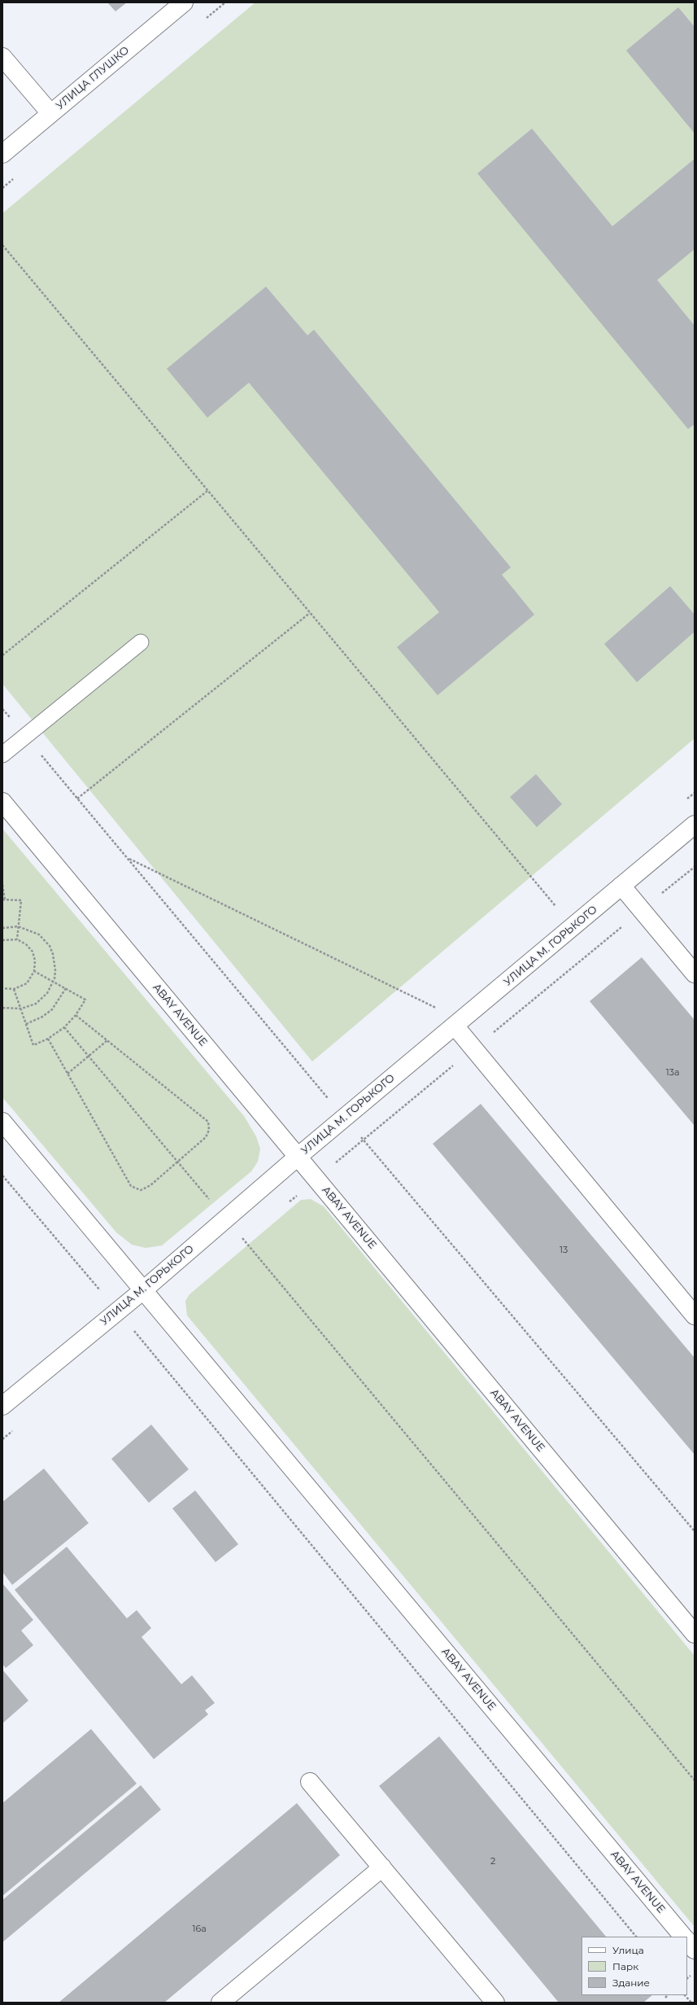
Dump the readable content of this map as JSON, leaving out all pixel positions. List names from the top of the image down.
{
  "streets": {
    "main road": ["УЛИЦА ГЛУШКО", "УЛИЦА М. ГОРЬКОГО", "ABAY AVENUE"]
  },
  "crossings": [
    ["УЛИЦА М. ГОРЬКОГО", "ABAY AVENUE"]
  ],
  "house_numbers": [
    "13а",
    "13",
    "2",
    "16а"
  ],
  "legend": ["Улица", "Парк", "Здание"]
}
